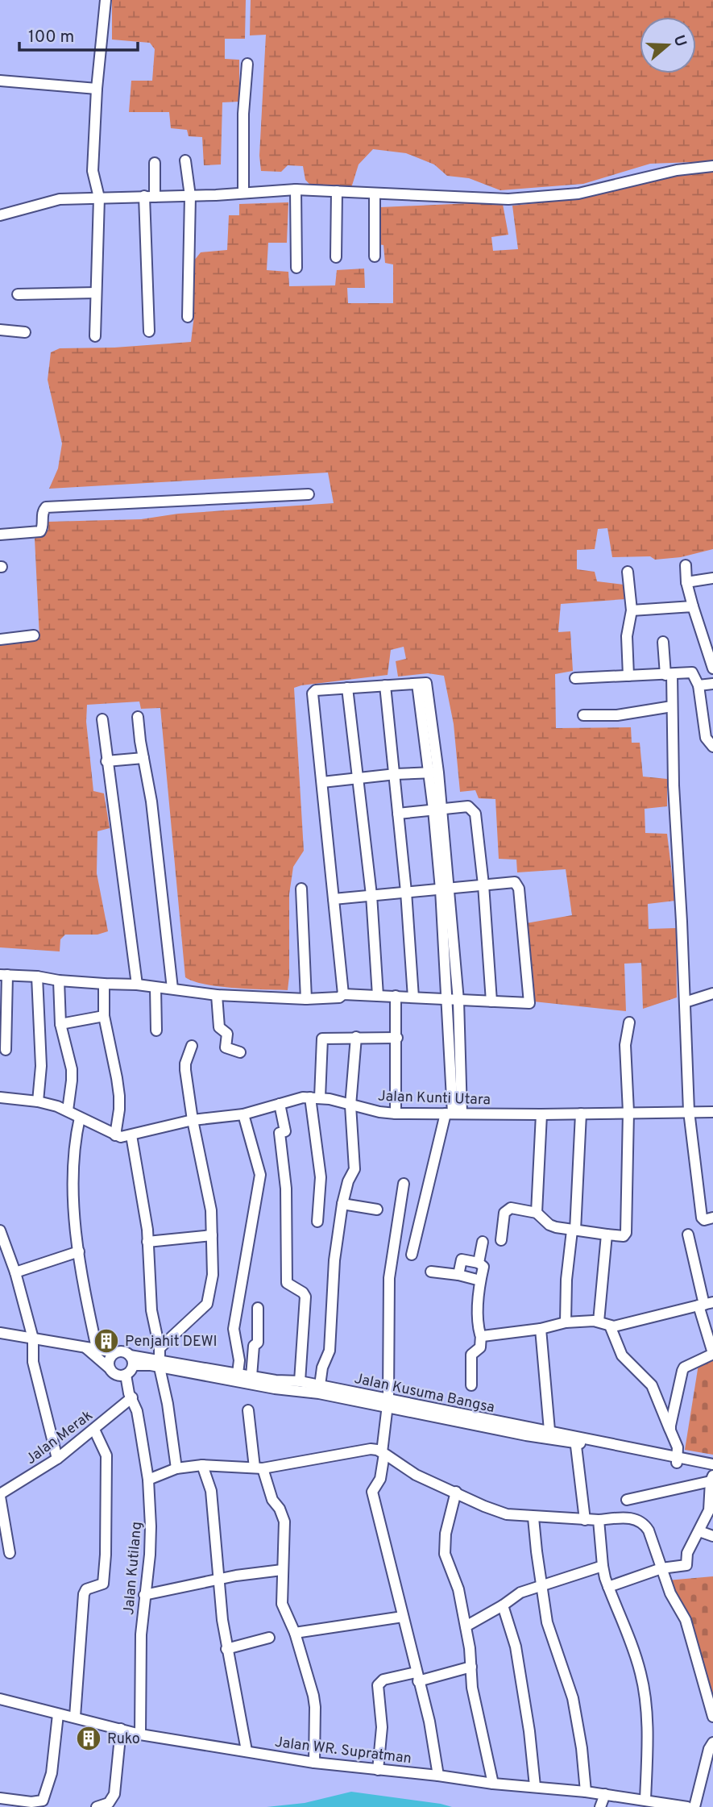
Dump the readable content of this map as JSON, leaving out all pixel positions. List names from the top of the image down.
{
  "streets": {
    "street": [
      "Jalan Kunti Utara",
      "Jalan Kusuma Bangsa",
      "Jalan Merak",
      "Jalan Kutilang",
      "Jalan WR. Supratman"
    ]
  },
  "crossings": [
    ["Jalan Merak", "Jalan Kutilang"],
    ["Jalan Kutilang", "Jalan WR. Supratman"]
  ],
  "places": {
    "building": ["Penjahit DEWI", "Ruko"]
  },
  "scale_bar": "100 m",
  "north": "right"
}
